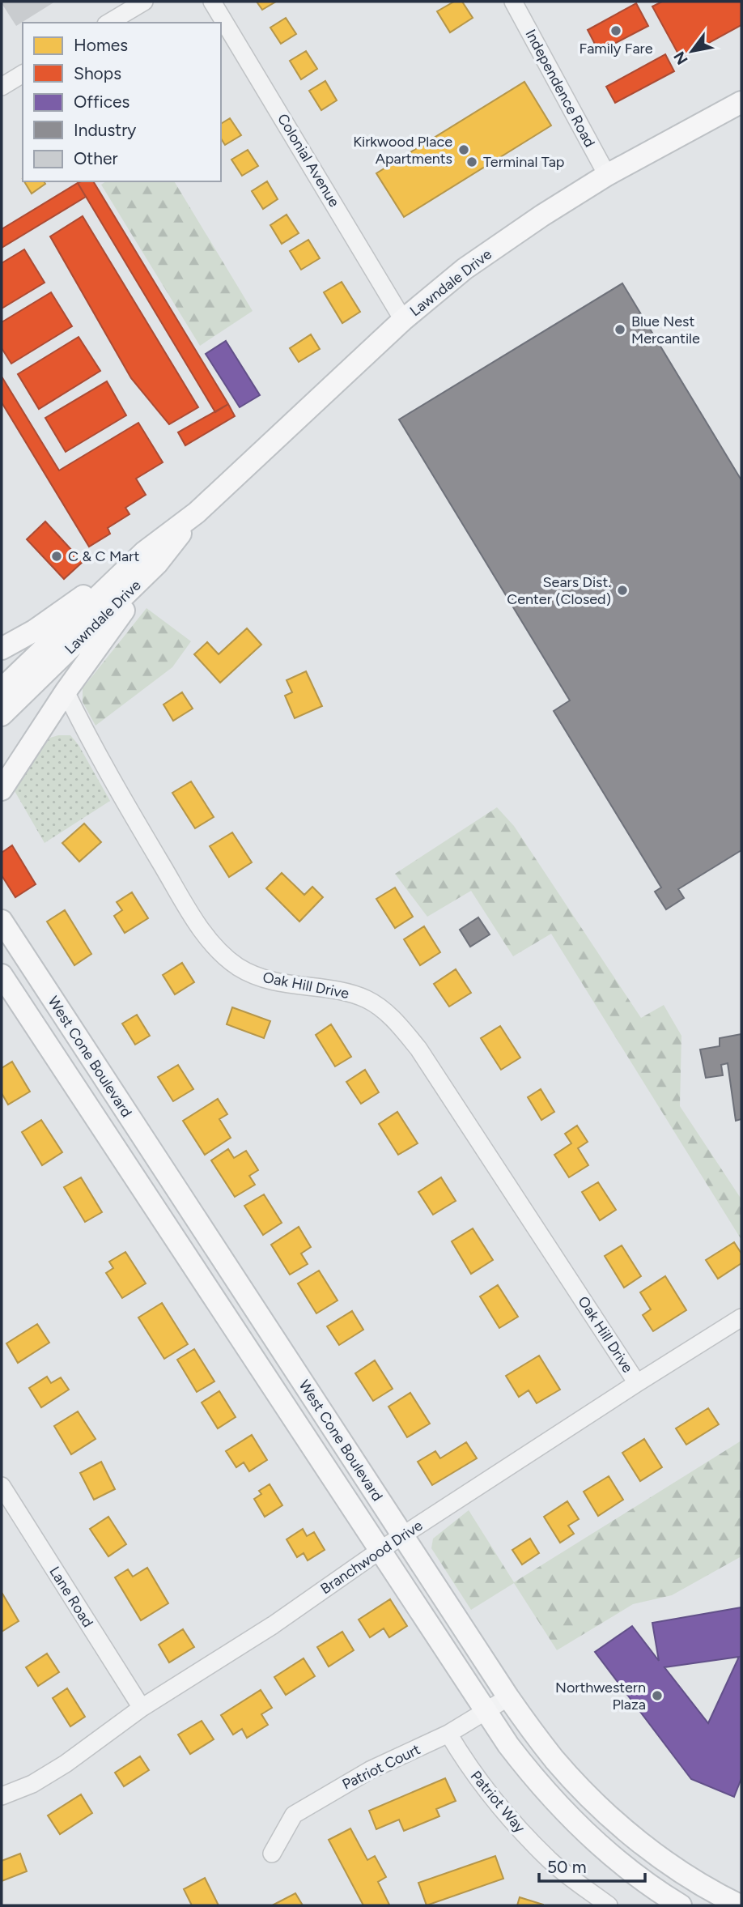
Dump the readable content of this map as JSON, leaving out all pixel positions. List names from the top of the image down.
{
  "streets": {
    "main road": ["Lawndale Drive", "West Cone Boulevard"],
    "street": [
      "Independence Road",
      "Colonial Avenue",
      "Oak Hill Drive",
      "Branchwood Drive",
      "Lane Road",
      "Patriot Court",
      "Patriot Way"
    ]
  },
  "crossings": [
    ["Independence Road", "Lawndale Drive"],
    ["Colonial Avenue", "Lawndale Drive"],
    ["Oak Hill Drive", "Branchwood Drive"],
    ["West Cone Boulevard", "Branchwood Drive"],
    ["West Cone Boulevard", "Patriot Court"],
    ["Branchwood Drive", "Lane Road"],
    ["Patriot Court", "Patriot Way"]
  ],
  "places": [
    "Family Fare",
    "Kirkwood Place Apartments",
    "Terminal Tap",
    "Blue Nest Mercantile",
    "C & C Mart",
    "Sears Dist. Center (Closed)",
    "Northwestern Plaza"
  ],
  "legend": [
    "Homes",
    "Shops",
    "Offices",
    "Industry",
    "Other"
  ],
  "scale_bar": "50 m",
  "north": "bottom left"
}
